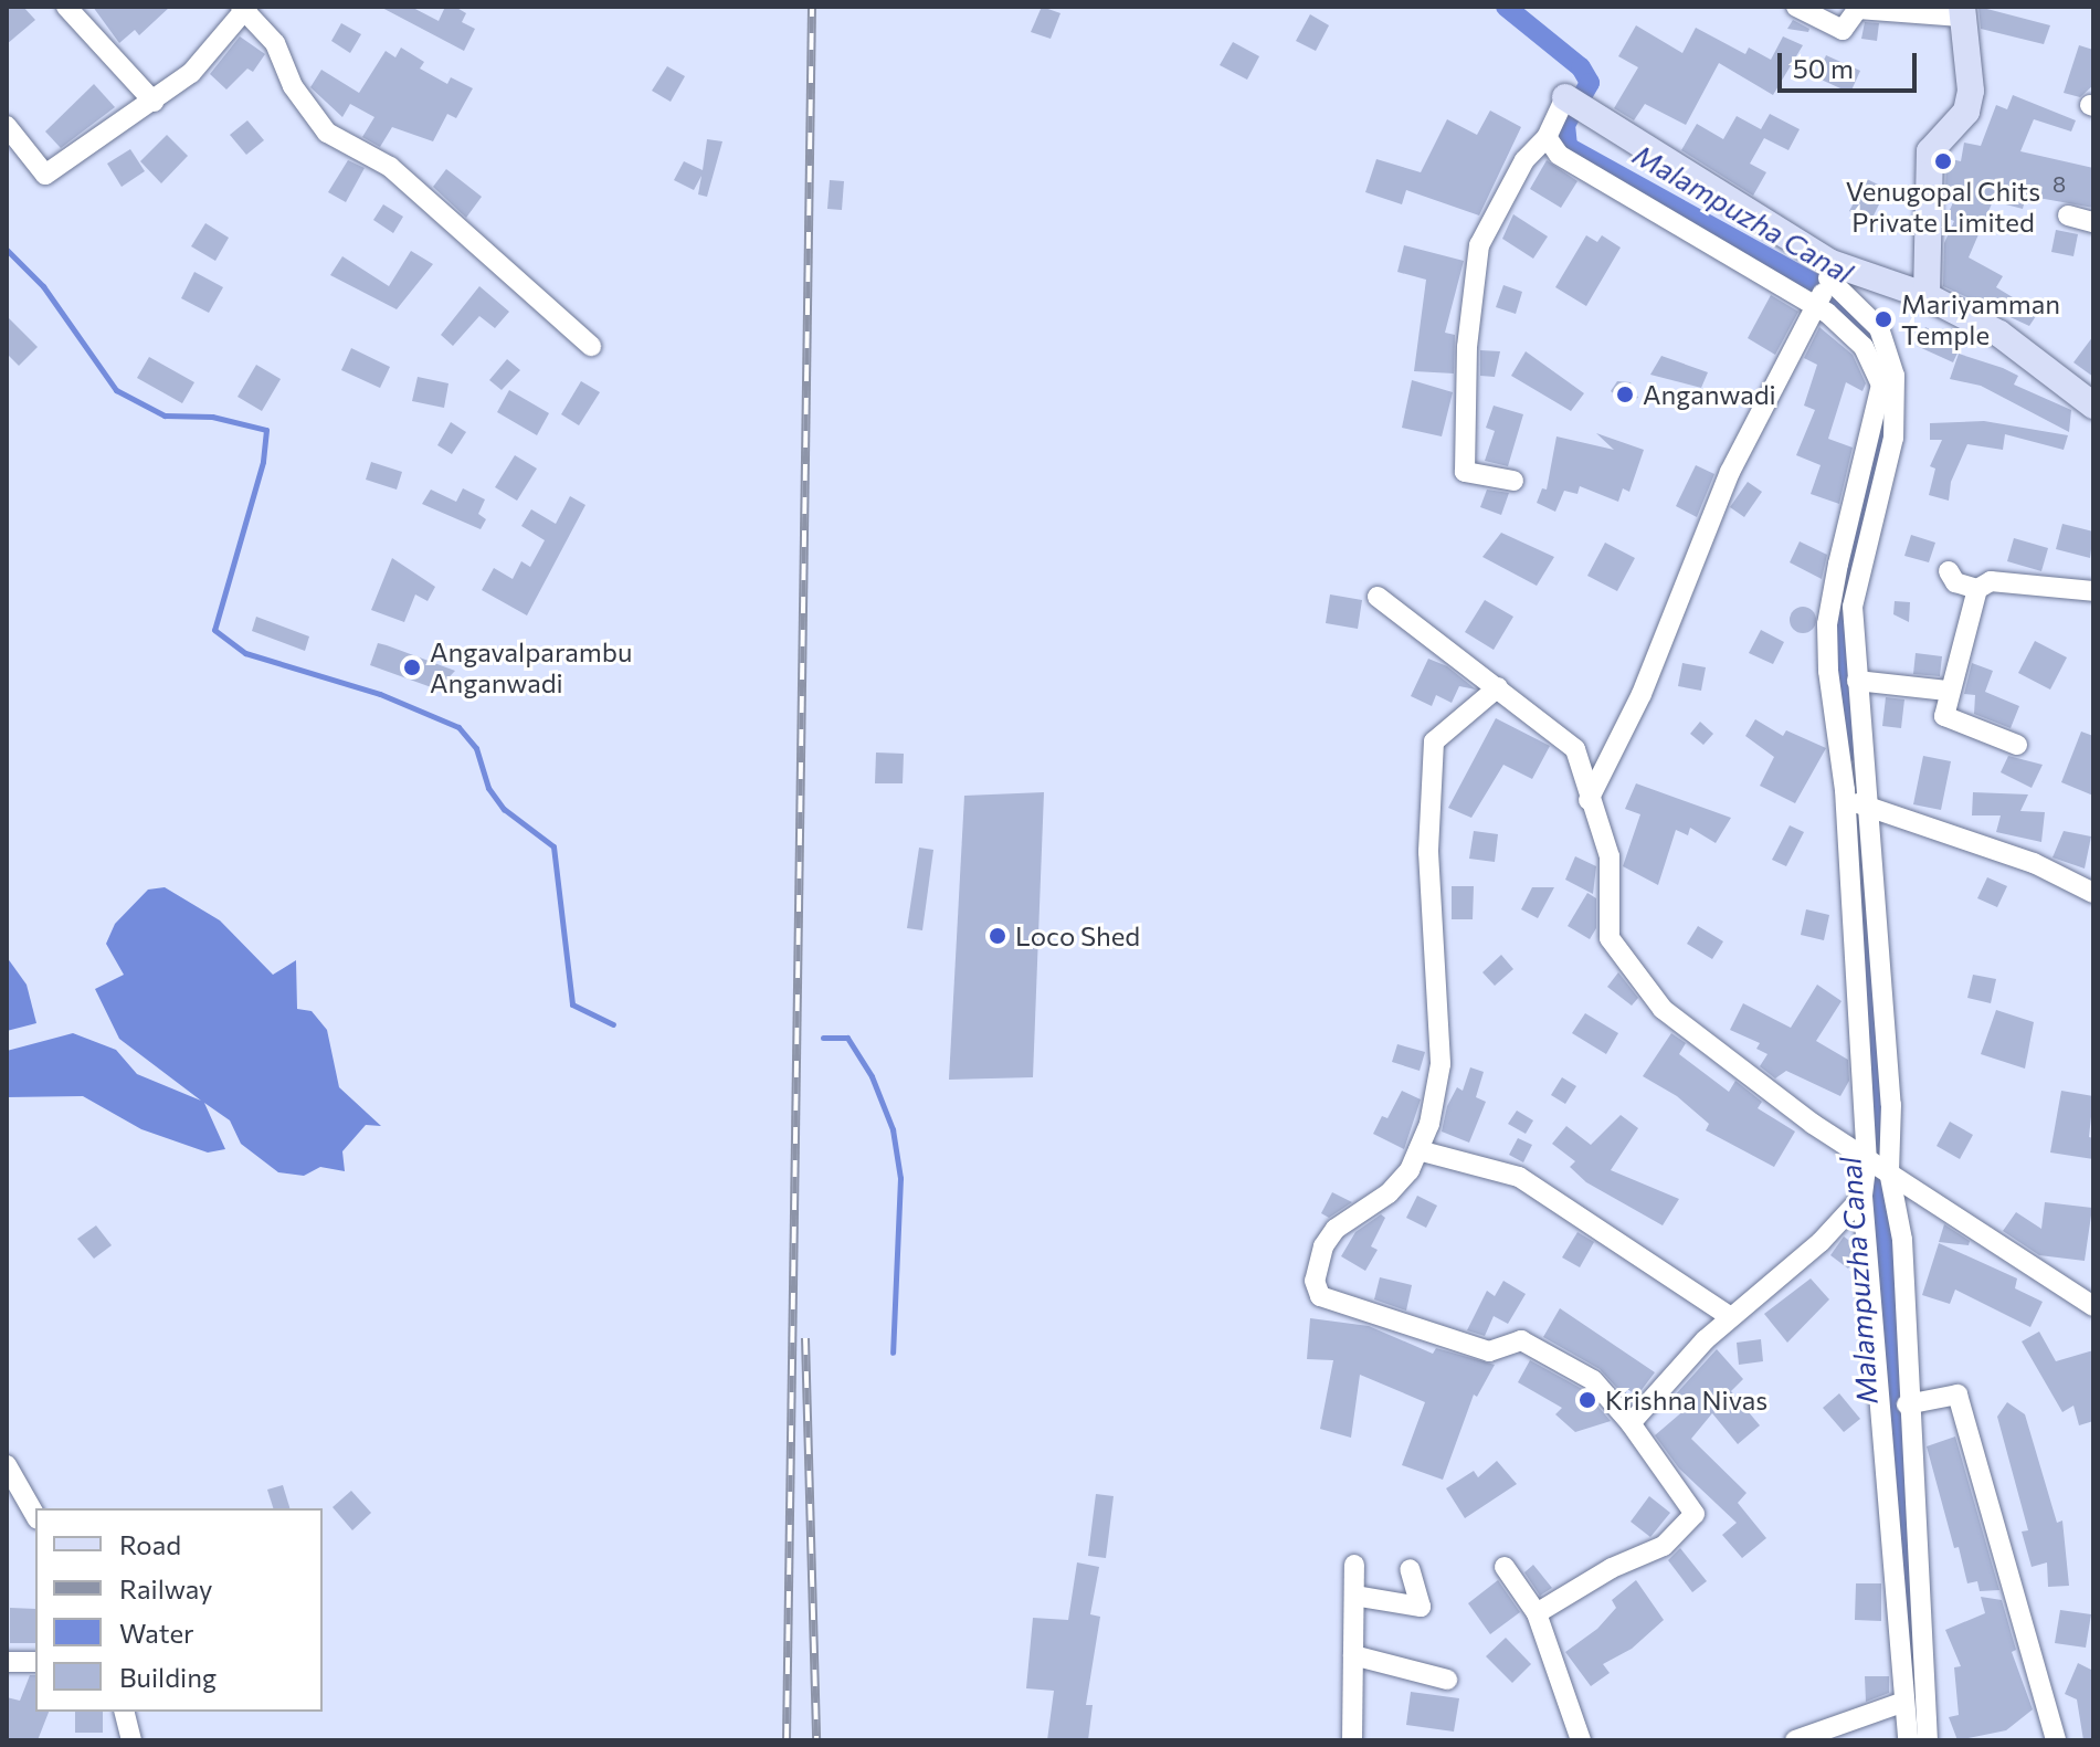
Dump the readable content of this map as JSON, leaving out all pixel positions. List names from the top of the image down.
{
  "water": ["Malampuzha Canal"],
  "places": [
    "Venugopal Chits Private Limited",
    "Mariyamman Temple",
    "Anganwadi",
    "Angavalparambu Anganwadi",
    "Loco Shed",
    "Krishna Nivas"
  ],
  "house_numbers": ["8"],
  "legend": [
    "Road",
    "Railway",
    "Water",
    "Building"
  ],
  "scale_bar": "50 m"
}
